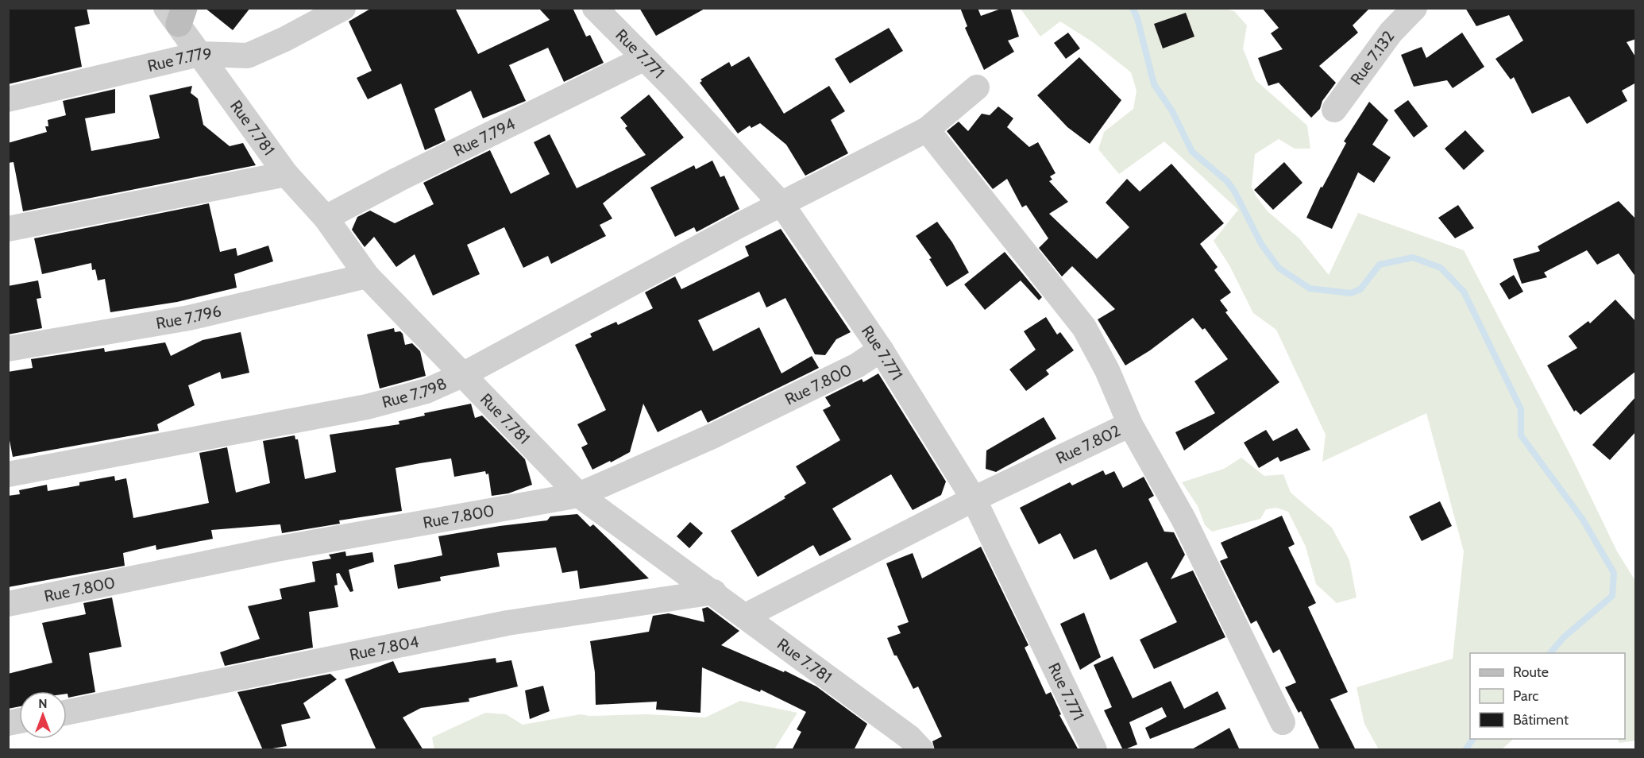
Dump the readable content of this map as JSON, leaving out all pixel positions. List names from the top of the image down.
{
  "streets": {
    "street": [
      "Rue 7.771",
      "Rue 7.132",
      "Rue 7.779",
      "Rue 7.781",
      "Rue 7.794",
      "Rue 7.796",
      "Rue 7.800",
      "Rue 7.798",
      "Rue 7.802",
      "Rue 7.804"
    ]
  },
  "crossings": [
    ["Rue 7.771", "Rue 7.794"],
    ["Rue 7.771", "Rue 7.800"],
    ["Rue 7.771", "Rue 7.798"],
    ["Rue 7.771", "Rue 7.802"],
    ["Rue 7.779", "Rue 7.781"],
    ["Rue 7.781", "Rue 7.794"],
    ["Rue 7.781", "Rue 7.796"],
    ["Rue 7.781", "Rue 7.800"],
    ["Rue 7.781", "Rue 7.798"],
    ["Rue 7.781", "Rue 7.802"],
    ["Rue 7.781", "Rue 7.804"]
  ],
  "legend": ["Route", "Parc", "Bâtiment"],
  "north": "top"
}
